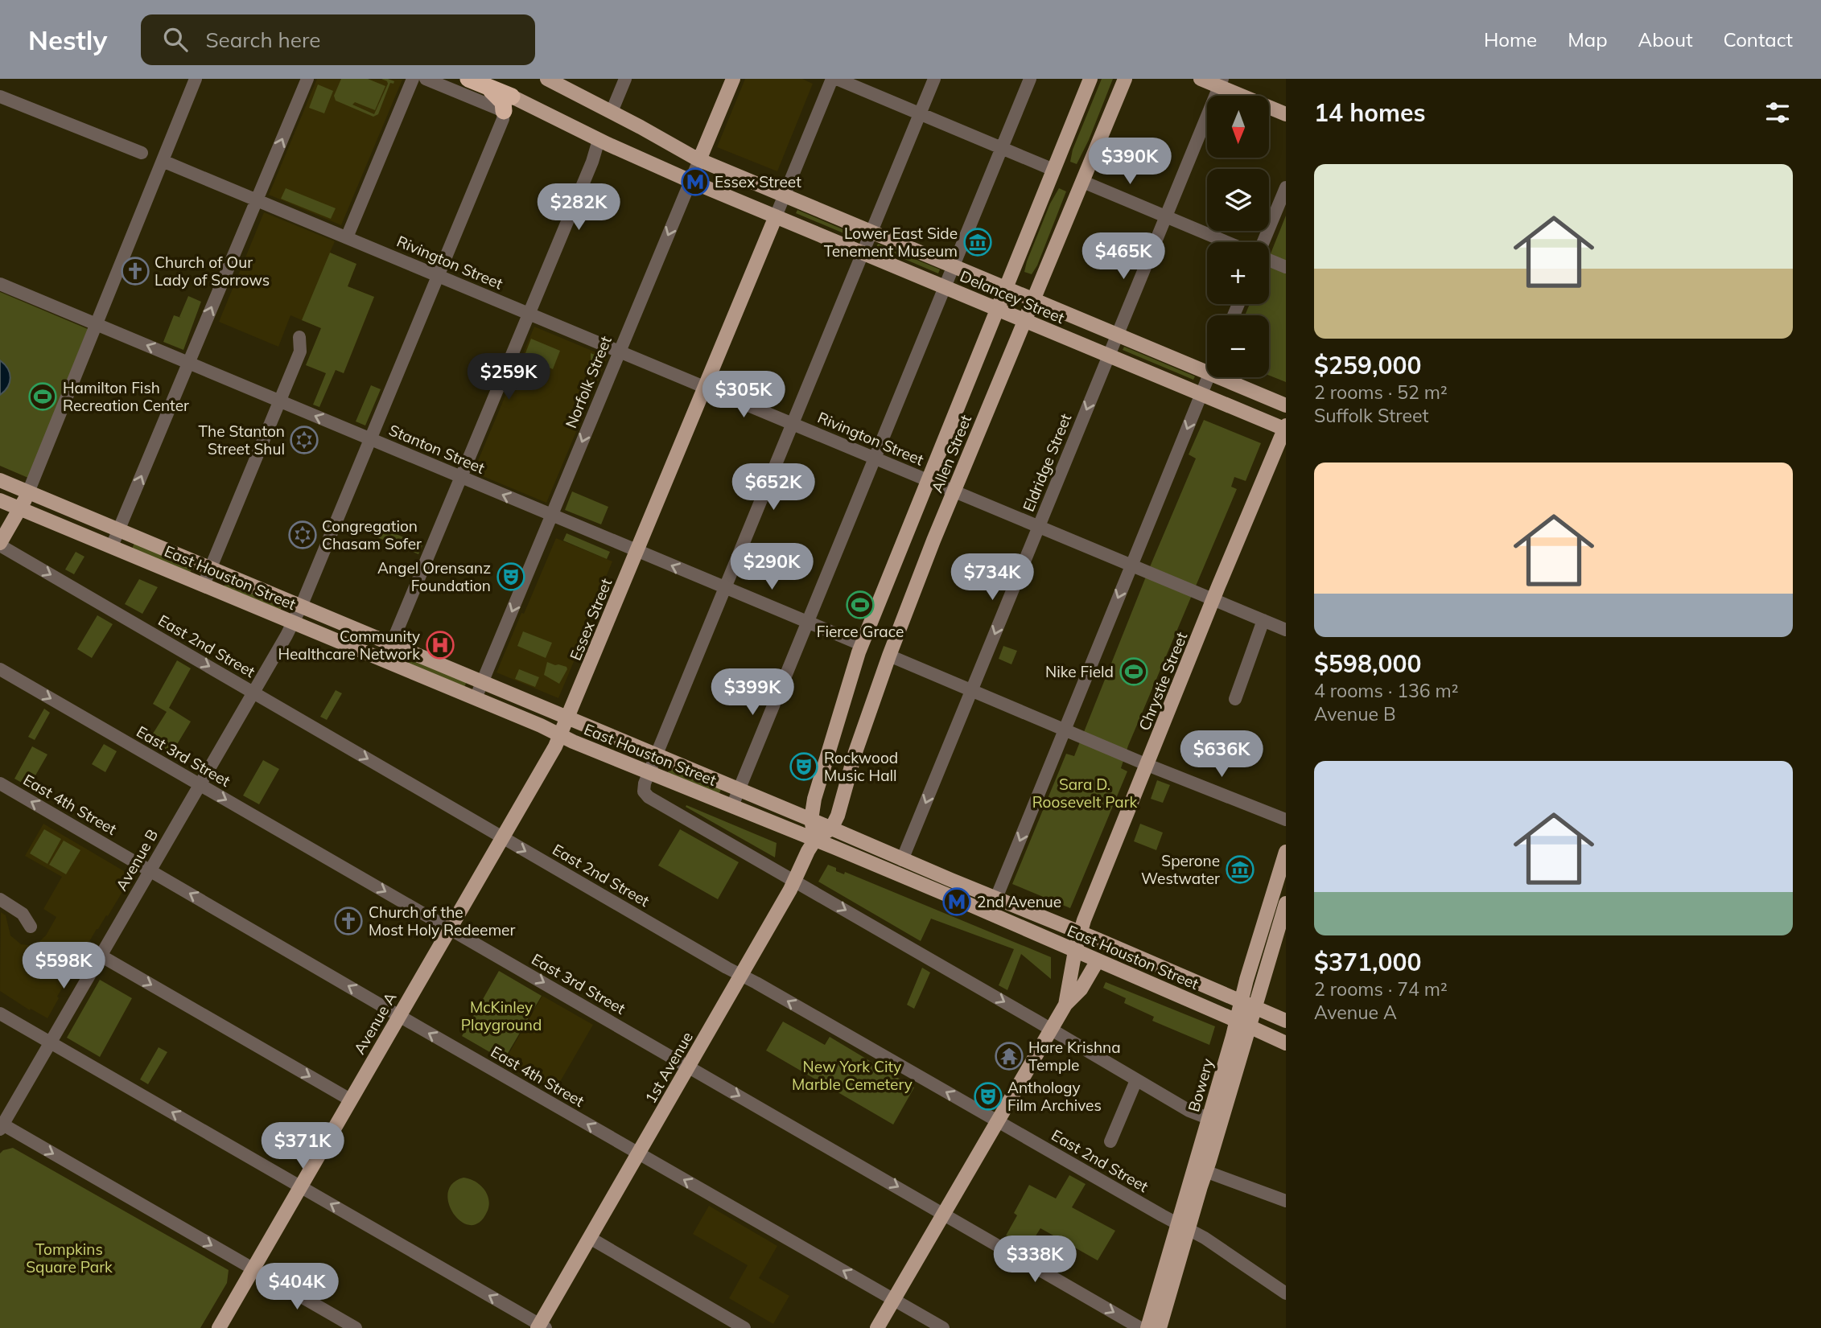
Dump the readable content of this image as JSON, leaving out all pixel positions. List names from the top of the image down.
{
  "streets": {
    "main road": [
      "Delancey Street",
      "Norfolk Street",
      "Allen Street",
      "East Houston Street",
      "Essex Street",
      "Chrystie Street",
      "Avenue A",
      "1st Avenue",
      "Bowery"
    ],
    "street": [
      "Rivington Street",
      "Stanton Street",
      "Eldridge Street",
      "East 2nd Street",
      "East 3rd Street",
      "East 4th Street",
      "Avenue B"
    ]
  },
  "crossings": [
    ["Rivington Street", "Norfolk Street"],
    ["Rivington Street", "Allen Street"],
    ["Rivington Street", "Eldridge Street"],
    ["Rivington Street", "Essex Street"],
    ["Rivington Street", "Chrystie Street"],
    ["Rivington Street", "Avenue B"],
    ["Delancey Street", "Norfolk Street"],
    ["Delancey Street", "Allen Street"],
    ["Delancey Street", "Eldridge Street"],
    ["Delancey Street", "Essex Street"],
    ["Delancey Street", "Chrystie Street"],
    ["Delancey Street", "Avenue B"],
    ["Norfolk Street", "Stanton Street"],
    ["Norfolk Street", "East Houston Street"],
    ["Stanton Street", "Allen Street"],
    ["Stanton Street", "Essex Street"],
    ["Stanton Street", "Avenue B"],
    ["Allen Street", "East Houston Street"],
    ["Eldridge Street", "East Houston Street"],
    ["East Houston Street", "Essex Street"],
    ["East Houston Street", "Chrystie Street"],
    ["East Houston Street", "Avenue B"],
    ["East Houston Street", "Avenue A"],
    ["East Houston Street", "1st Avenue"],
    ["East Houston Street", "Bowery"],
    ["Essex Street", "Avenue A"],
    ["East 2nd Street", "Avenue B"],
    ["East 2nd Street", "Avenue A"],
    ["East 2nd Street", "1st Avenue"],
    ["East 2nd Street", "Bowery"],
    ["East 3rd Street", "Avenue B"],
    ["East 3rd Street", "Avenue A"],
    ["East 3rd Street", "1st Avenue"],
    ["East 4th Street", "Avenue B"],
    ["East 4th Street", "Avenue A"],
    ["East 4th Street", "1st Avenue"]
  ],
  "one_way": ["Norfolk Street", "Stanton Street", "East 3rd Street"],
  "parks": [
    "Sara D. Roosevelt Park",
    "McKinley Playground",
    "New York City Marble Cemetery",
    "Tompkins Square Park"
  ],
  "places": {
    "metro station": ["Essex Street", "2nd Avenue"],
    "museum": ["Lower East Side Tenement Museum", "Sperone Westwater"],
    "church": ["Church of Our Lady of Sorrows", "Church of the Most Holy Redeemer"],
    "sports": ["Hamilton Fish Recreation Center", "Fierce Grace", "Nike Field"],
    "synagogue": ["The Stanton Street Shul", "Congregation Chasam Sofer"],
    "theatre": ["Angel Orensanz Foundation", "Rockwood Music Hall", "Anthology Film Archives"],
    "hospital": ["Community Healthcare Network"],
    "temple": ["Hare Krishna Temple"]
  },
  "north": "bottom",
  "page": {
    "header": "Nestly",
    "search": "Search here",
    "nav": [
      "Home",
      "Map",
      "About",
      "Contact"
    ],
    "heading": "14 homes",
    "map_buttons": ["+", "−"],
    "price": [
      "$390K",
      "$282K",
      "$465K",
      "$259K",
      "$305K",
      "$652K",
      "$290K",
      "$734K",
      "$399K",
      "$636K",
      "$598K",
      "$371K",
      "$338K",
      "$404K"
    ],
    "list": [
      {
        "name": "$259,000",
        "note": "2 rooms · 52 m² · Suffolk Street"
      },
      {
        "name": "$598,000",
        "note": "4 rooms · 136 m² · Avenue B"
      },
      {
        "name": "$371,000",
        "note": "2 rooms · 74 m² · Avenue A"
      }
    ]
  }
}
